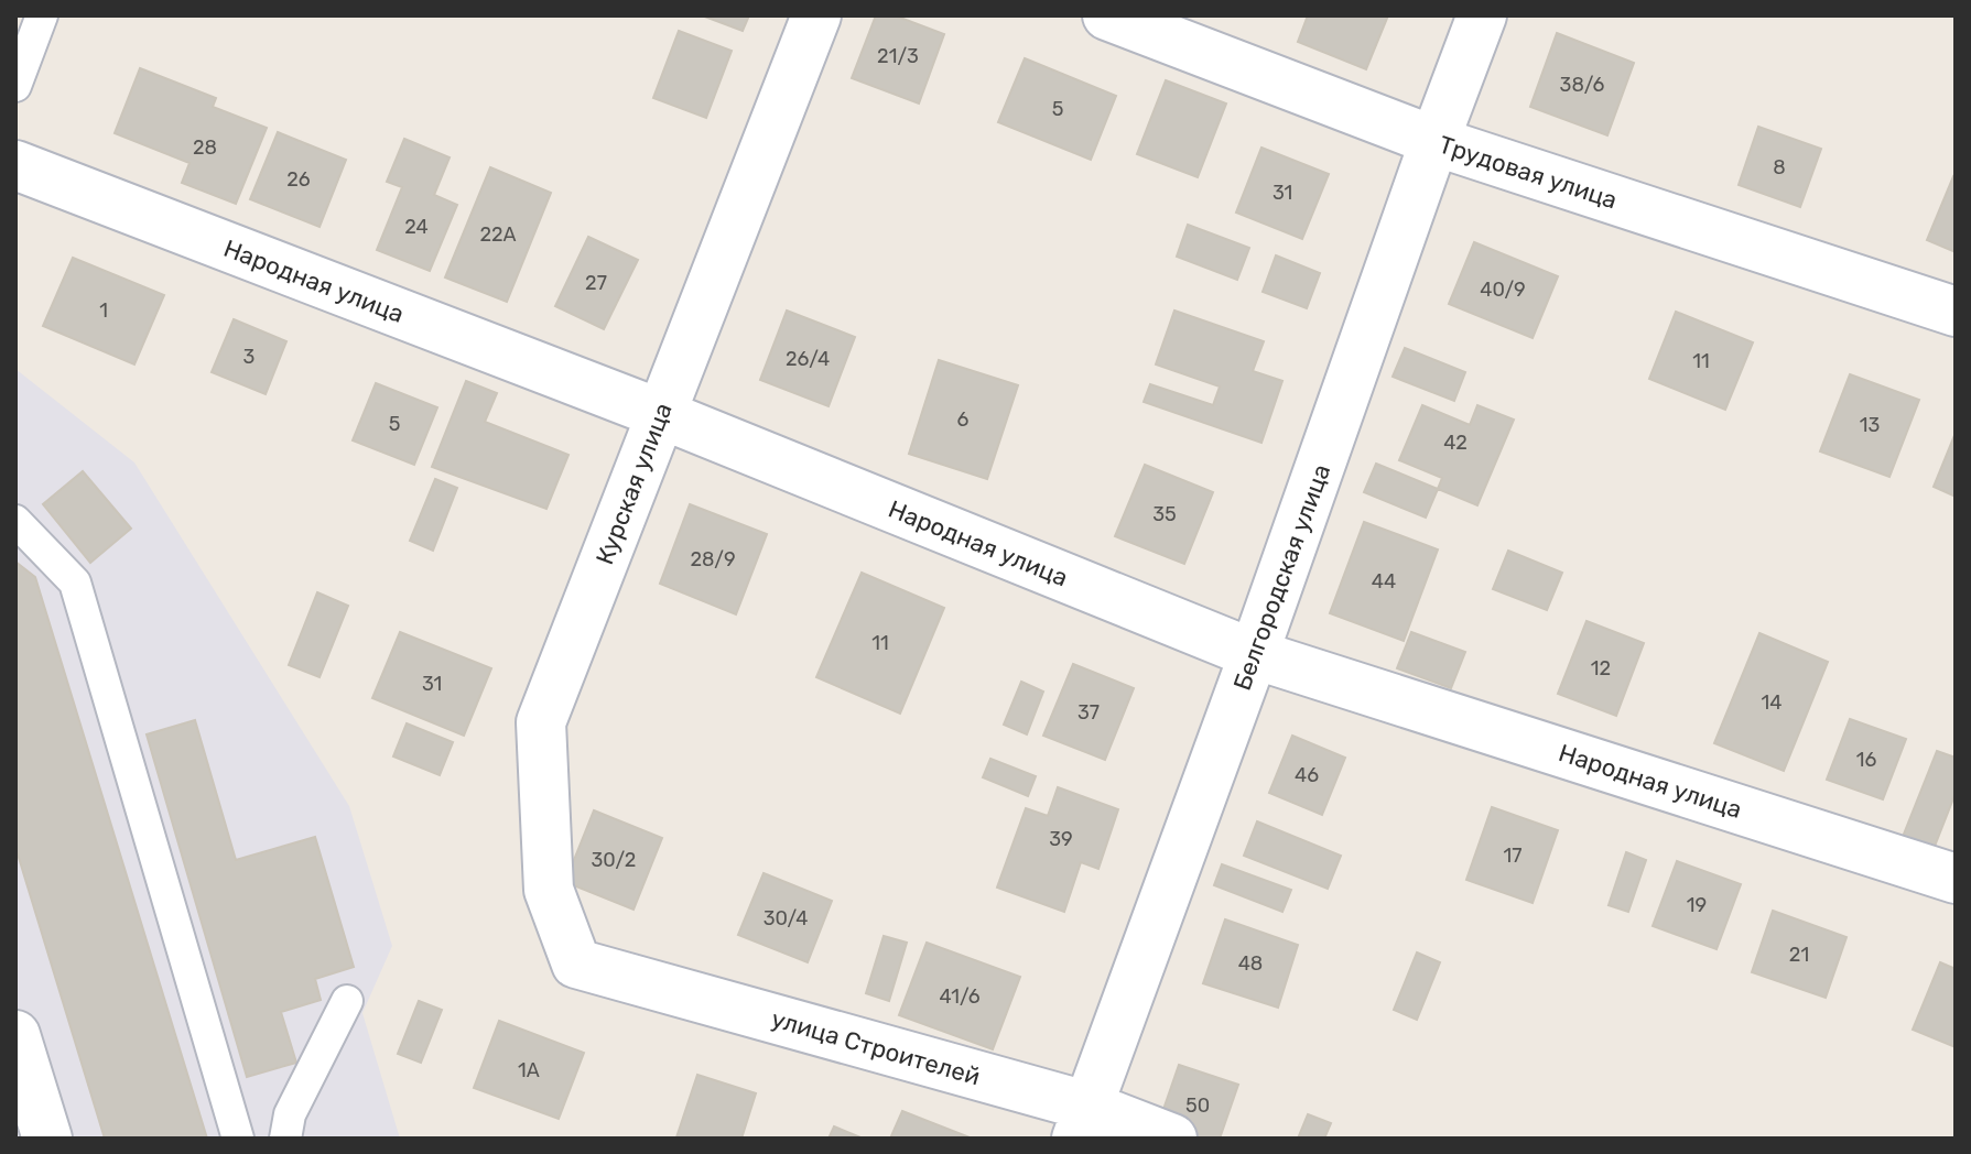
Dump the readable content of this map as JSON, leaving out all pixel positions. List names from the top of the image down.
{
  "streets": {
    "street": [
      "Трудовая улица",
      "Народная улица",
      "Курская улица",
      "Белгородская улица",
      "улица Строителей"
    ]
  },
  "crossings": [
    ["Трудовая улица", "Белгородская улица"],
    ["Народная улица", "Курская улица"],
    ["Народная улица", "Белгородская улица"],
    ["Курская улица", "улица Строителей"],
    ["Белгородская улица", "улица Строителей"]
  ],
  "house_numbers": [
    "21/3",
    "38/6",
    "5",
    "28",
    "8",
    "26",
    "31",
    "24",
    "22А",
    "27",
    "40/9",
    "1",
    "3",
    "26/4",
    "11",
    "6",
    "5",
    "13",
    "42",
    "35",
    "28/9",
    "44",
    "11",
    "12",
    "31",
    "14",
    "37",
    "16",
    "46",
    "39",
    "17",
    "30/2",
    "19",
    "30/4",
    "21",
    "48",
    "41/6",
    "1А",
    "50"
  ]
}
